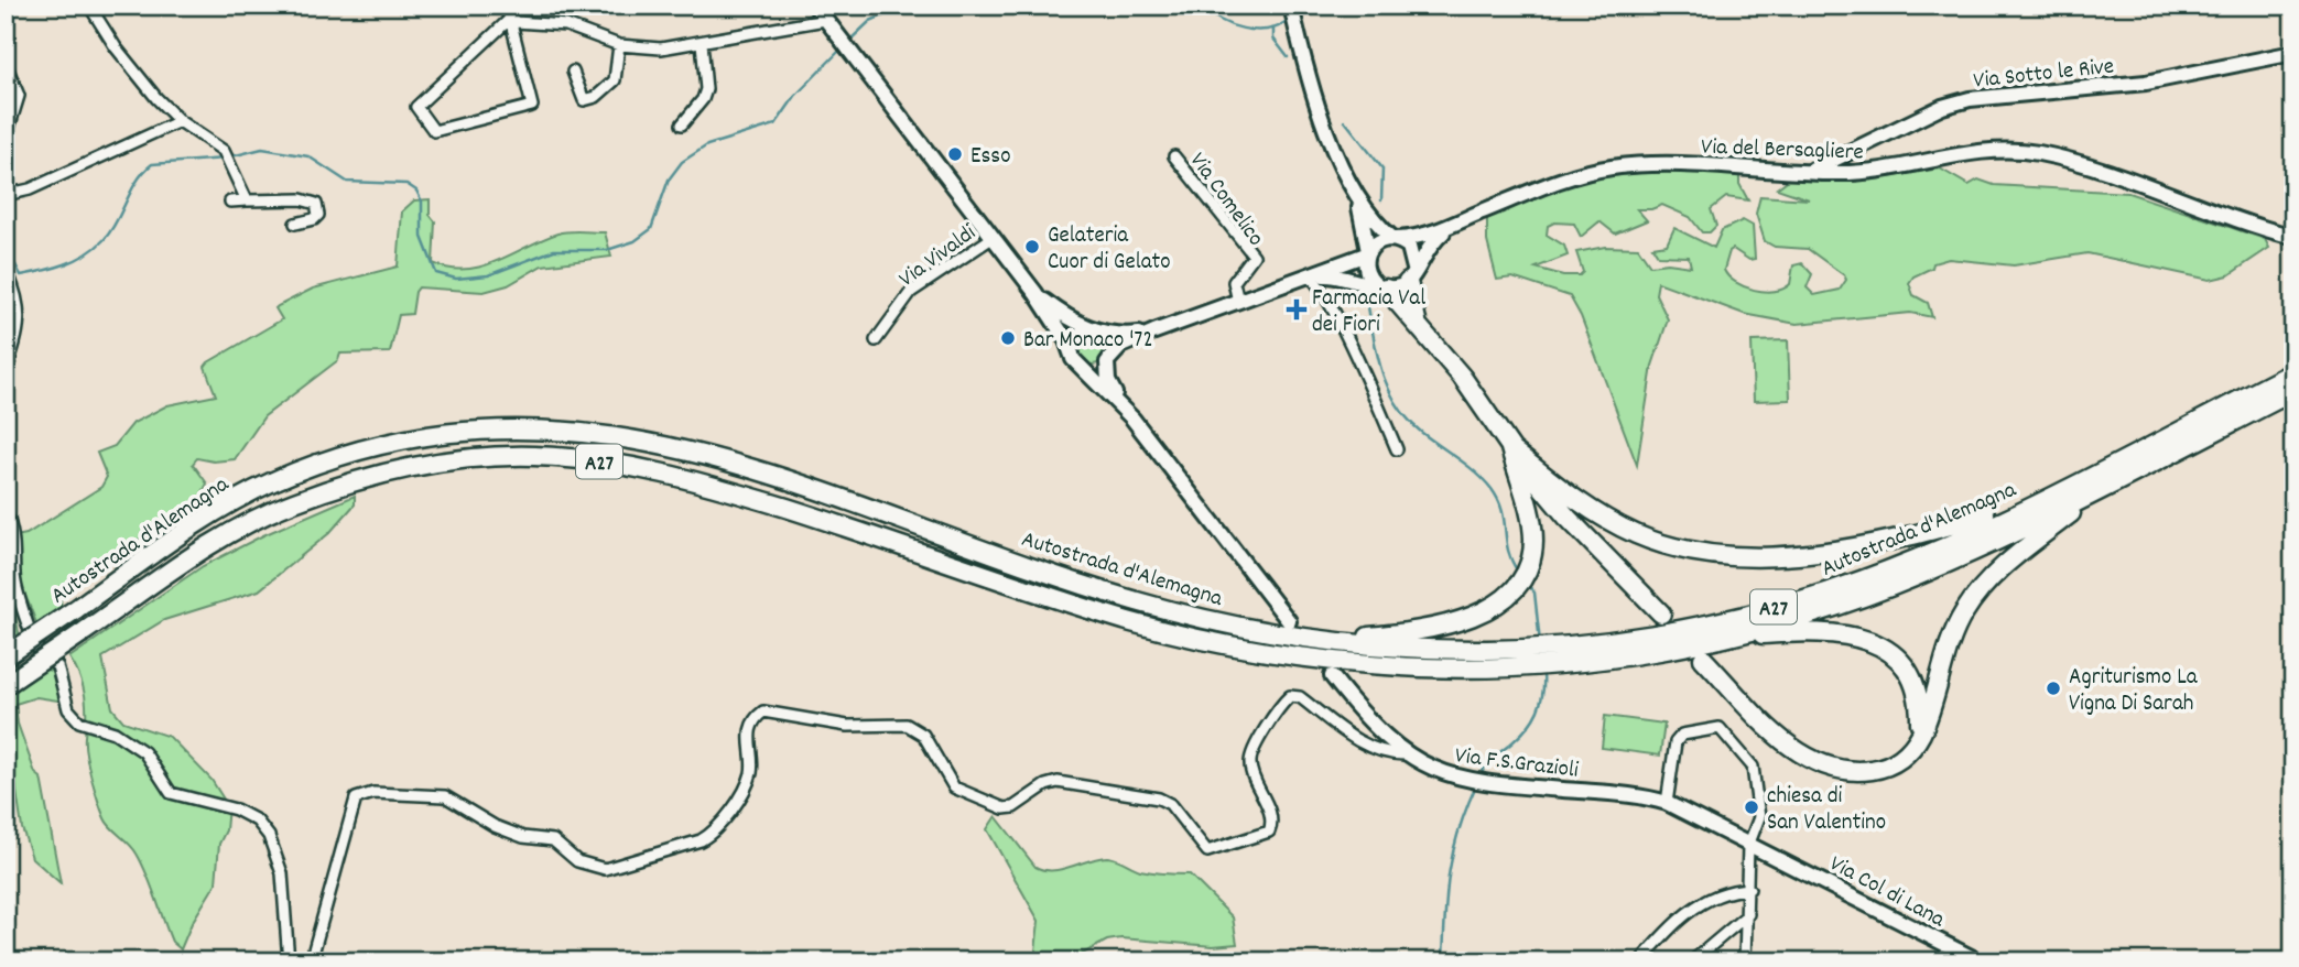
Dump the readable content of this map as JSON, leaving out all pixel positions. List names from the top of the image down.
{
  "streets": {
    "highway": ["A27", "Autostrada d'Alemagna"],
    "main road": [
      "Via Sotto le Rive",
      "Via del Bersagliere",
      "Via F.S.Grazioli",
      "Via Col di Lana"
    ],
    "street": ["Via Comelico", "Via Vivaldi"]
  },
  "crossings": [
    ["Via Sotto le Rive", "Via del Bersagliere"],
    ["Via del Bersagliere", "A27"],
    ["A27", "Autostrada d'Alemagna"],
    ["Via F.S.Grazioli", "Via Col di Lana"]
  ],
  "places": {
    "other": [
      "Esso",
      "Gelateria Cuor di Gelato",
      "Bar Monaco '72",
      "Agriturismo La Vigna Di Sarah",
      "chiesa di San Valentino"
    ],
    "health": ["Farmacia Val dei Fiori"]
  }
}
